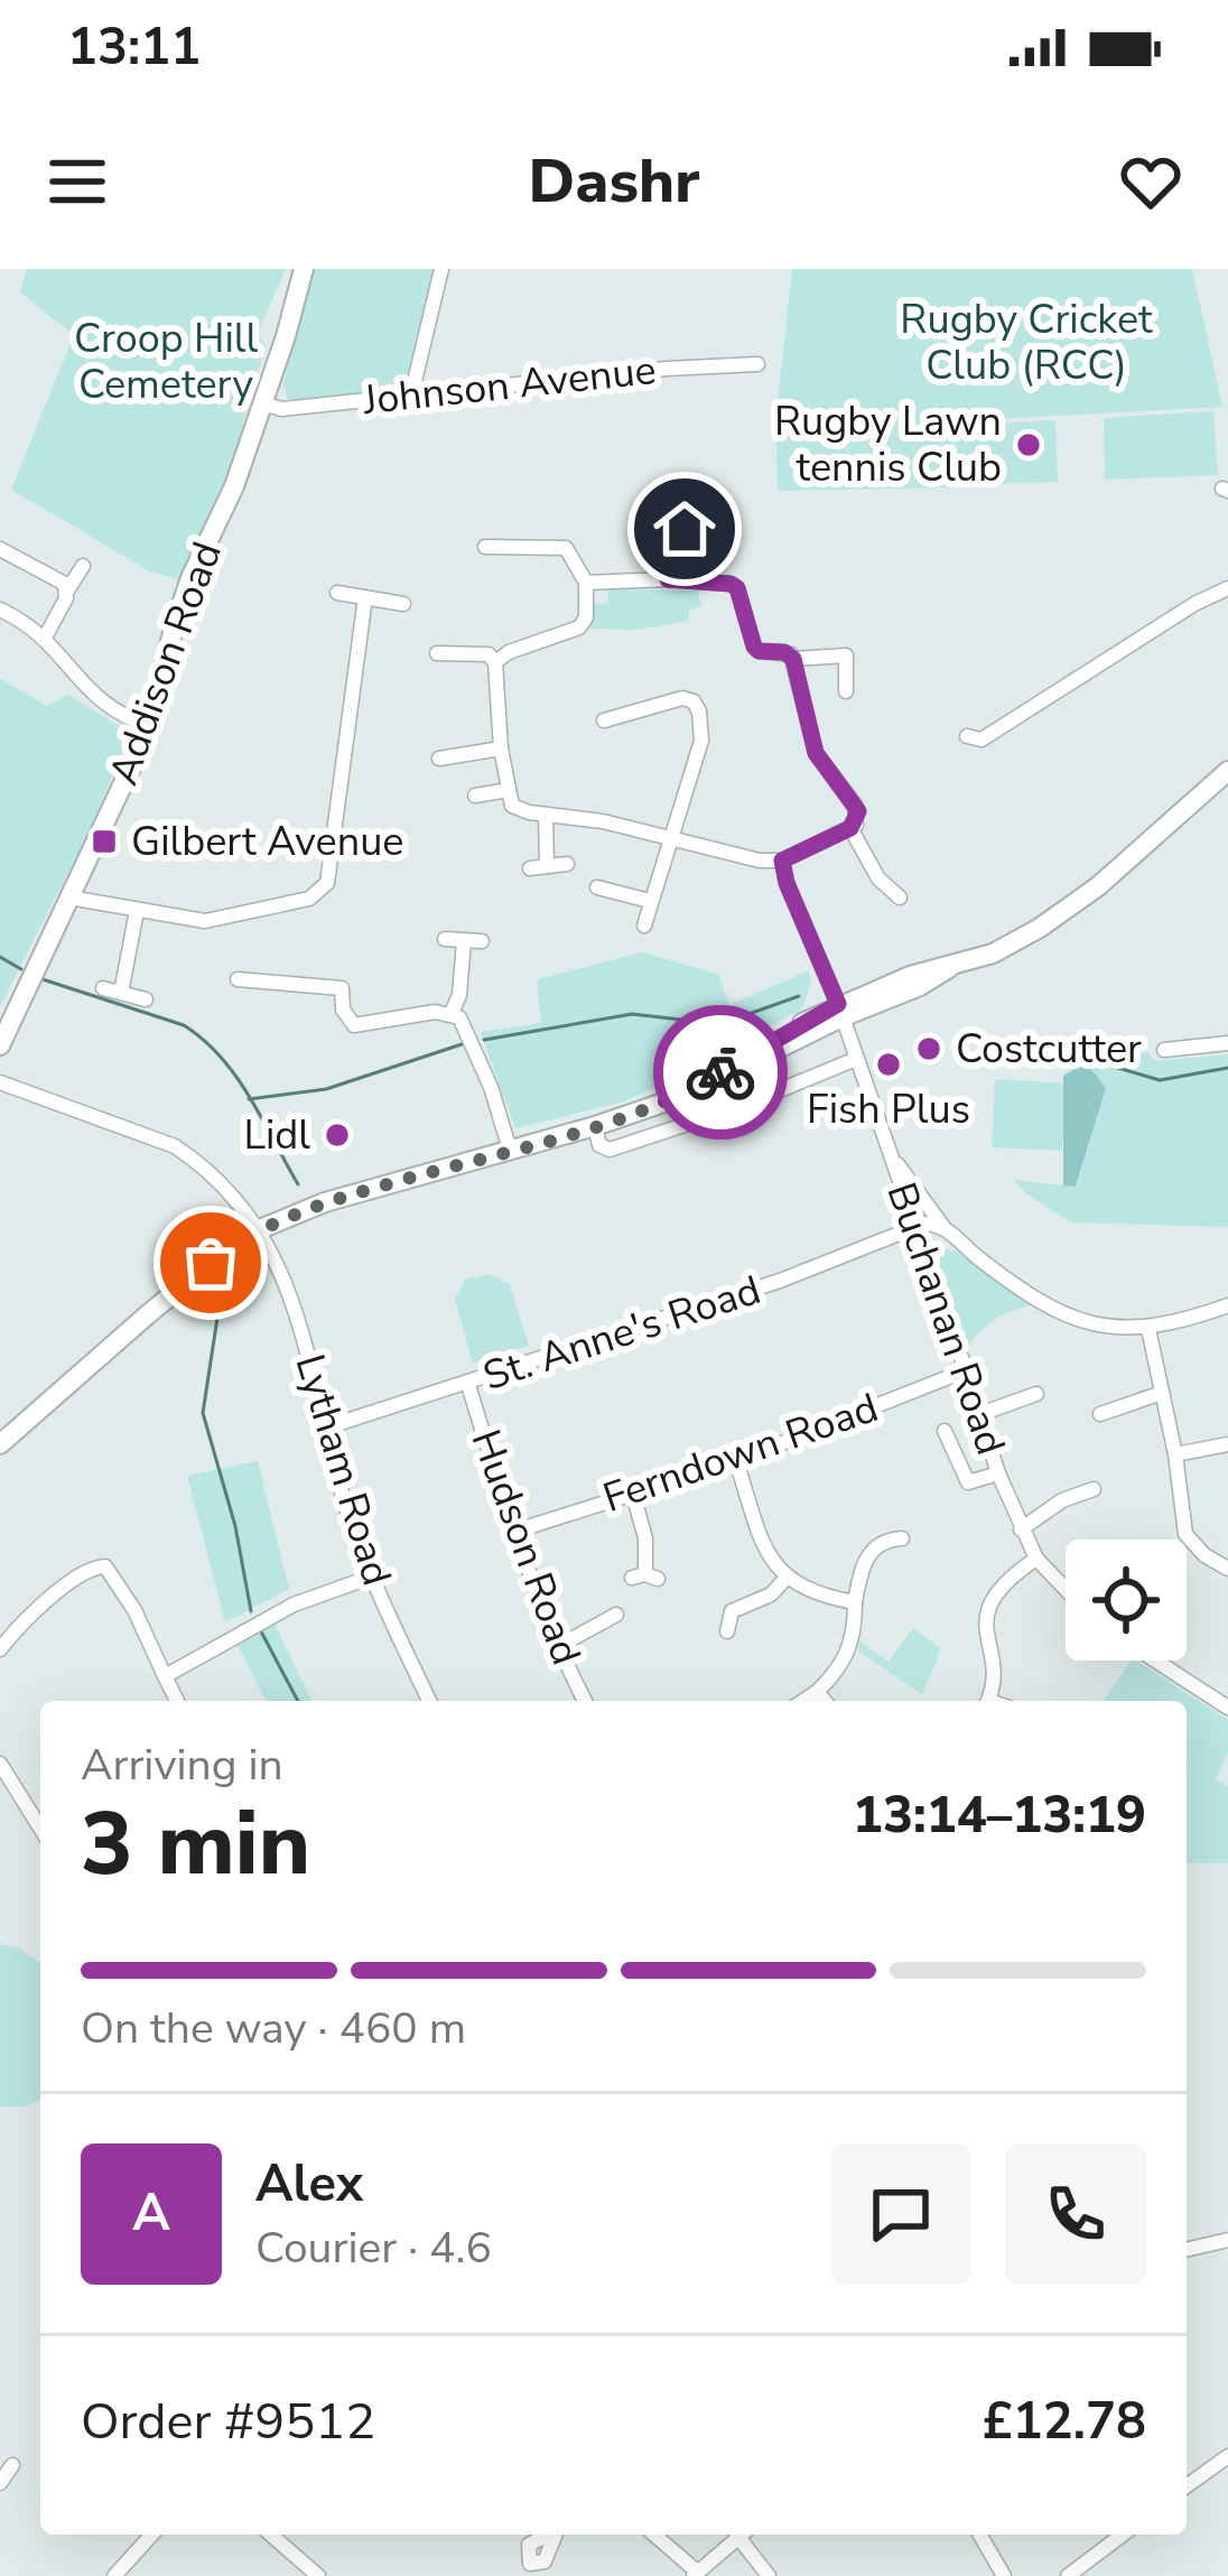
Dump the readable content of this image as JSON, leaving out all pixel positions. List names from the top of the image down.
{
  "streets": {
    "main road": ["Addison Road"],
    "street": [
      "Johnson Avenue",
      "Buchanan Road",
      "St. Anne's Road",
      "Ferndown Road",
      "Lytham Road",
      "Hudson Road"
    ]
  },
  "crossings": [
    ["Johnson Avenue", "Addison Road"],
    ["Buchanan Road", "St. Anne's Road"],
    ["Buchanan Road", "Ferndown Road"],
    ["St. Anne's Road", "Lytham Road"],
    ["St. Anne's Road", "Hudson Road"],
    ["Ferndown Road", "Hudson Road"]
  ],
  "parks": ["Rugby Cricket Club (RCC)", "Croop Hill Cemetery"],
  "places": {
    "other": [
      "Rugby Lawn tennis Club",
      "Costcutter",
      "Fish Plus",
      "Lidl"
    ],
    "transit": ["Gilbert Avenue"]
  },
  "page": {
    "status": "13:11",
    "header": "Dashr",
    "heading": ["3 min", "Arriving in", "13:14–13:19"],
    "panel": [
      "Alex",
      "Courier · 4.6",
      "Order #9512",
      "£12.78"
    ],
    "bar": "On the way · 460 m",
    "round": "A"
  }
}
